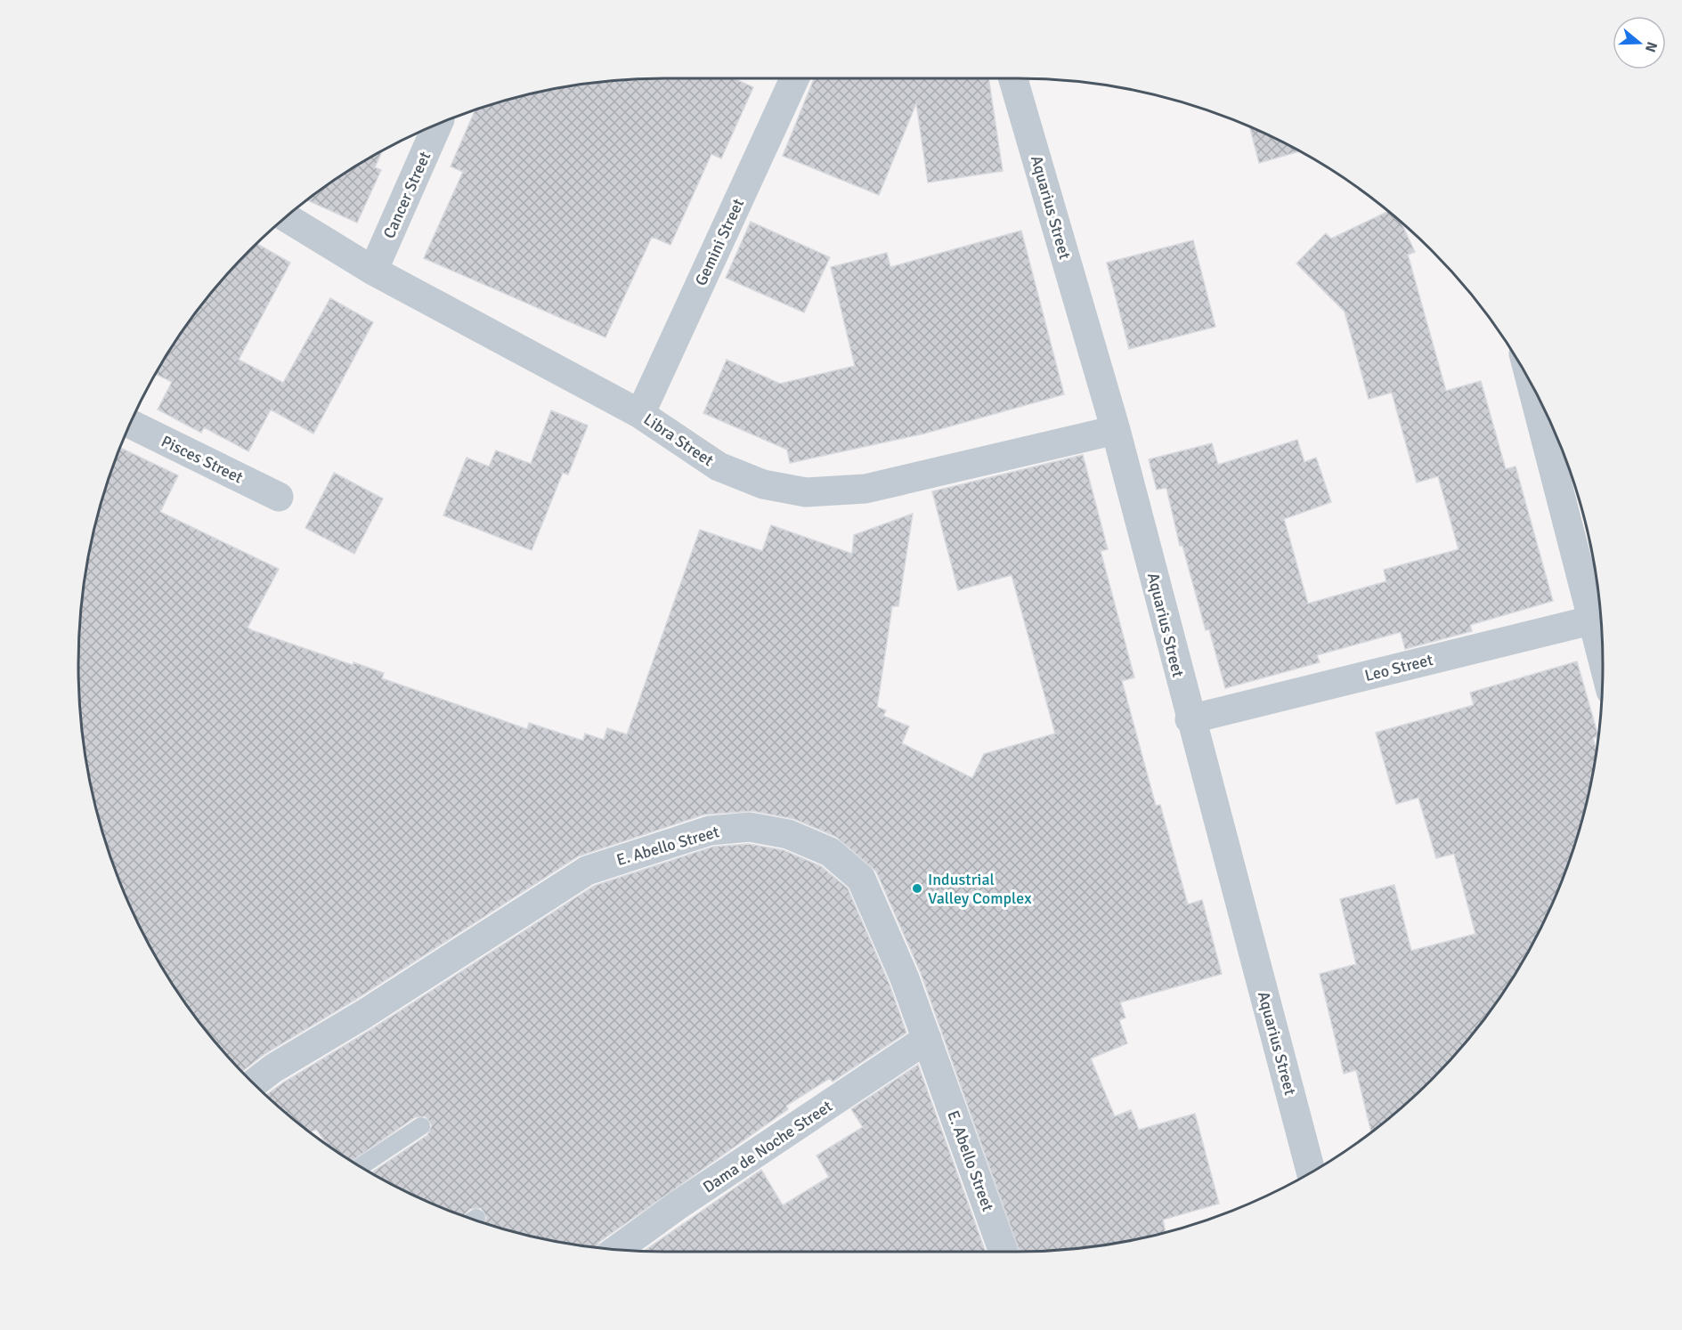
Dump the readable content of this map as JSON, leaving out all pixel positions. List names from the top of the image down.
{
  "streets": {
    "street": [
      "Cancer Street",
      "Aquarius Street",
      "Gemini Street",
      "Libra Street",
      "Pisces Street",
      "Leo Street",
      "E. Abello Street",
      "Dama de Noche Street"
    ]
  },
  "crossings": [
    ["Cancer Street", "Libra Street"],
    ["Aquarius Street", "Libra Street"],
    ["Aquarius Street", "Leo Street"],
    ["Gemini Street", "Libra Street"],
    ["E. Abello Street", "Dama de Noche Street"]
  ],
  "places": ["Industrial Valley Complex"],
  "north": "right"
}
